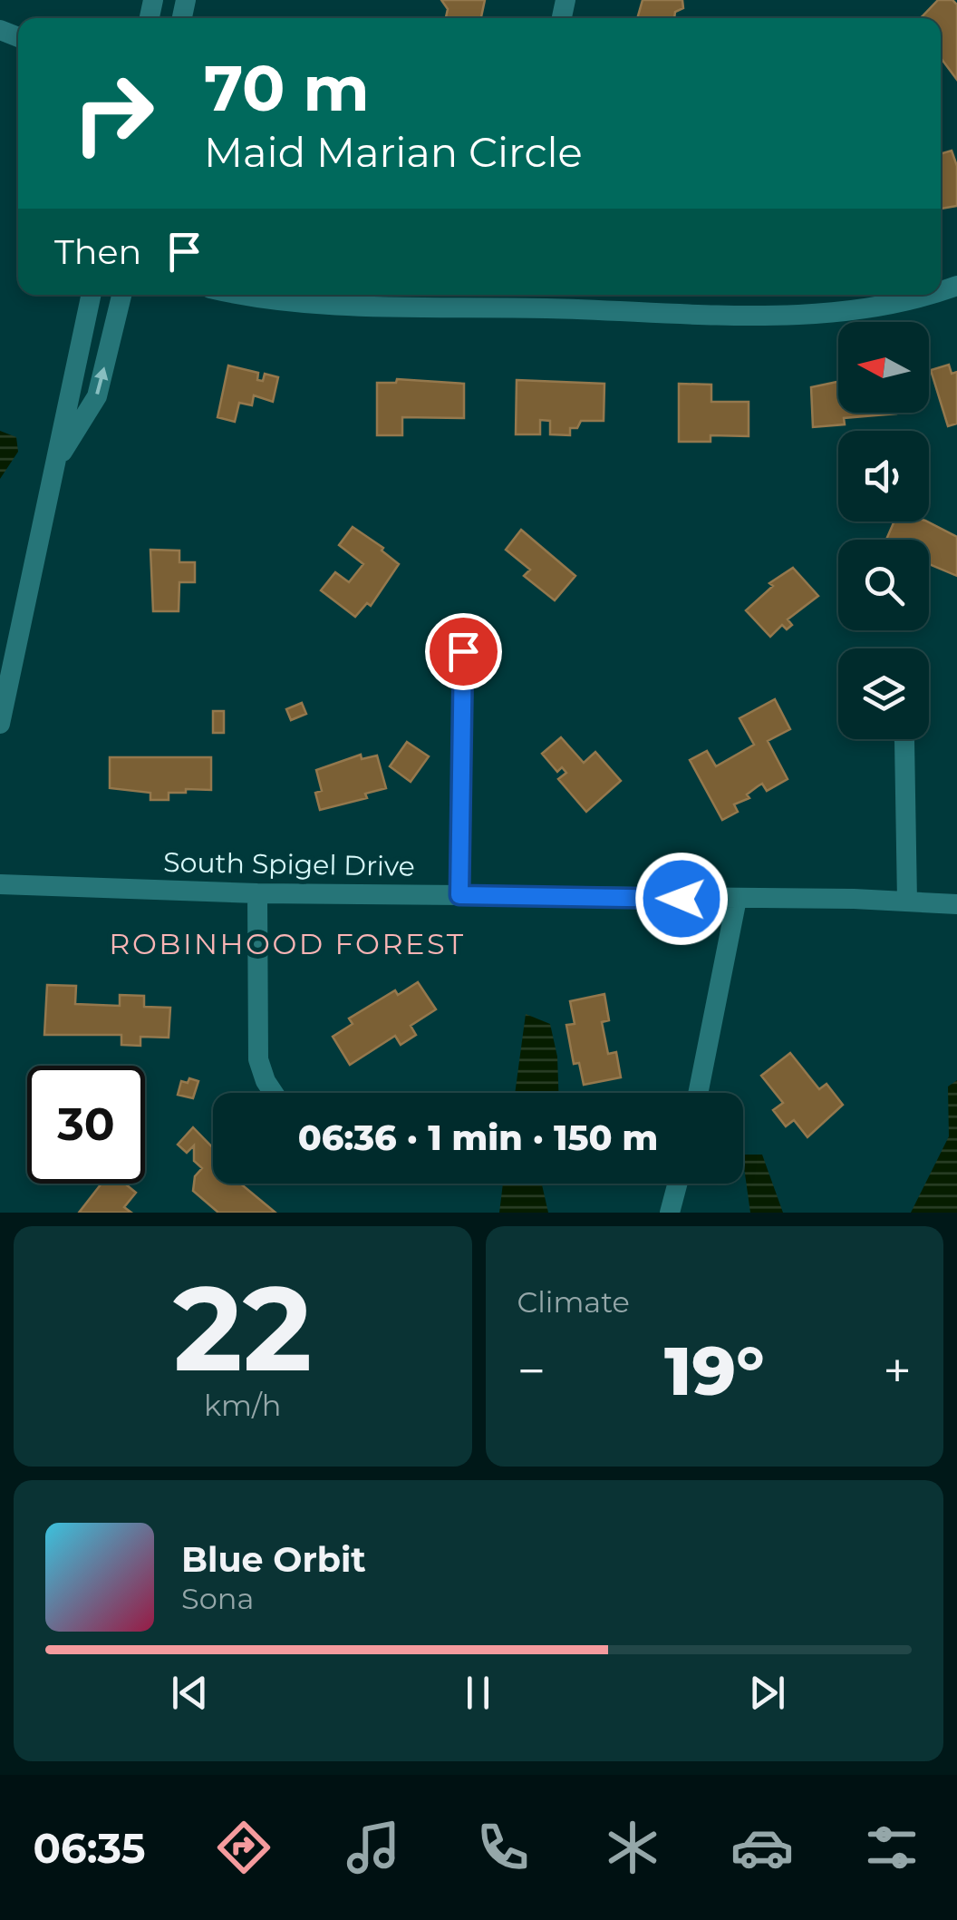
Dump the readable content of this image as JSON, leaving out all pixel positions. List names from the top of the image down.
{
  "streets": {
    "street": ["South Spigel Drive"]
  },
  "districts": ["ROBINHOOD FOREST"],
  "north": "left",
  "page": {
    "turn": ["70 m", "Maid Marian Circle"],
    "then": "Then",
    "limit": "30",
    "trip": "06:36 · 1 min · 150 m",
    "tile": [
      ["22", "km/h"],
      "Climate"
    ],
    "heat": ["−", "19°", "+"],
    "song": ["Blue Orbit", "Sona"],
    "tabs": "06:35"
  }
}
